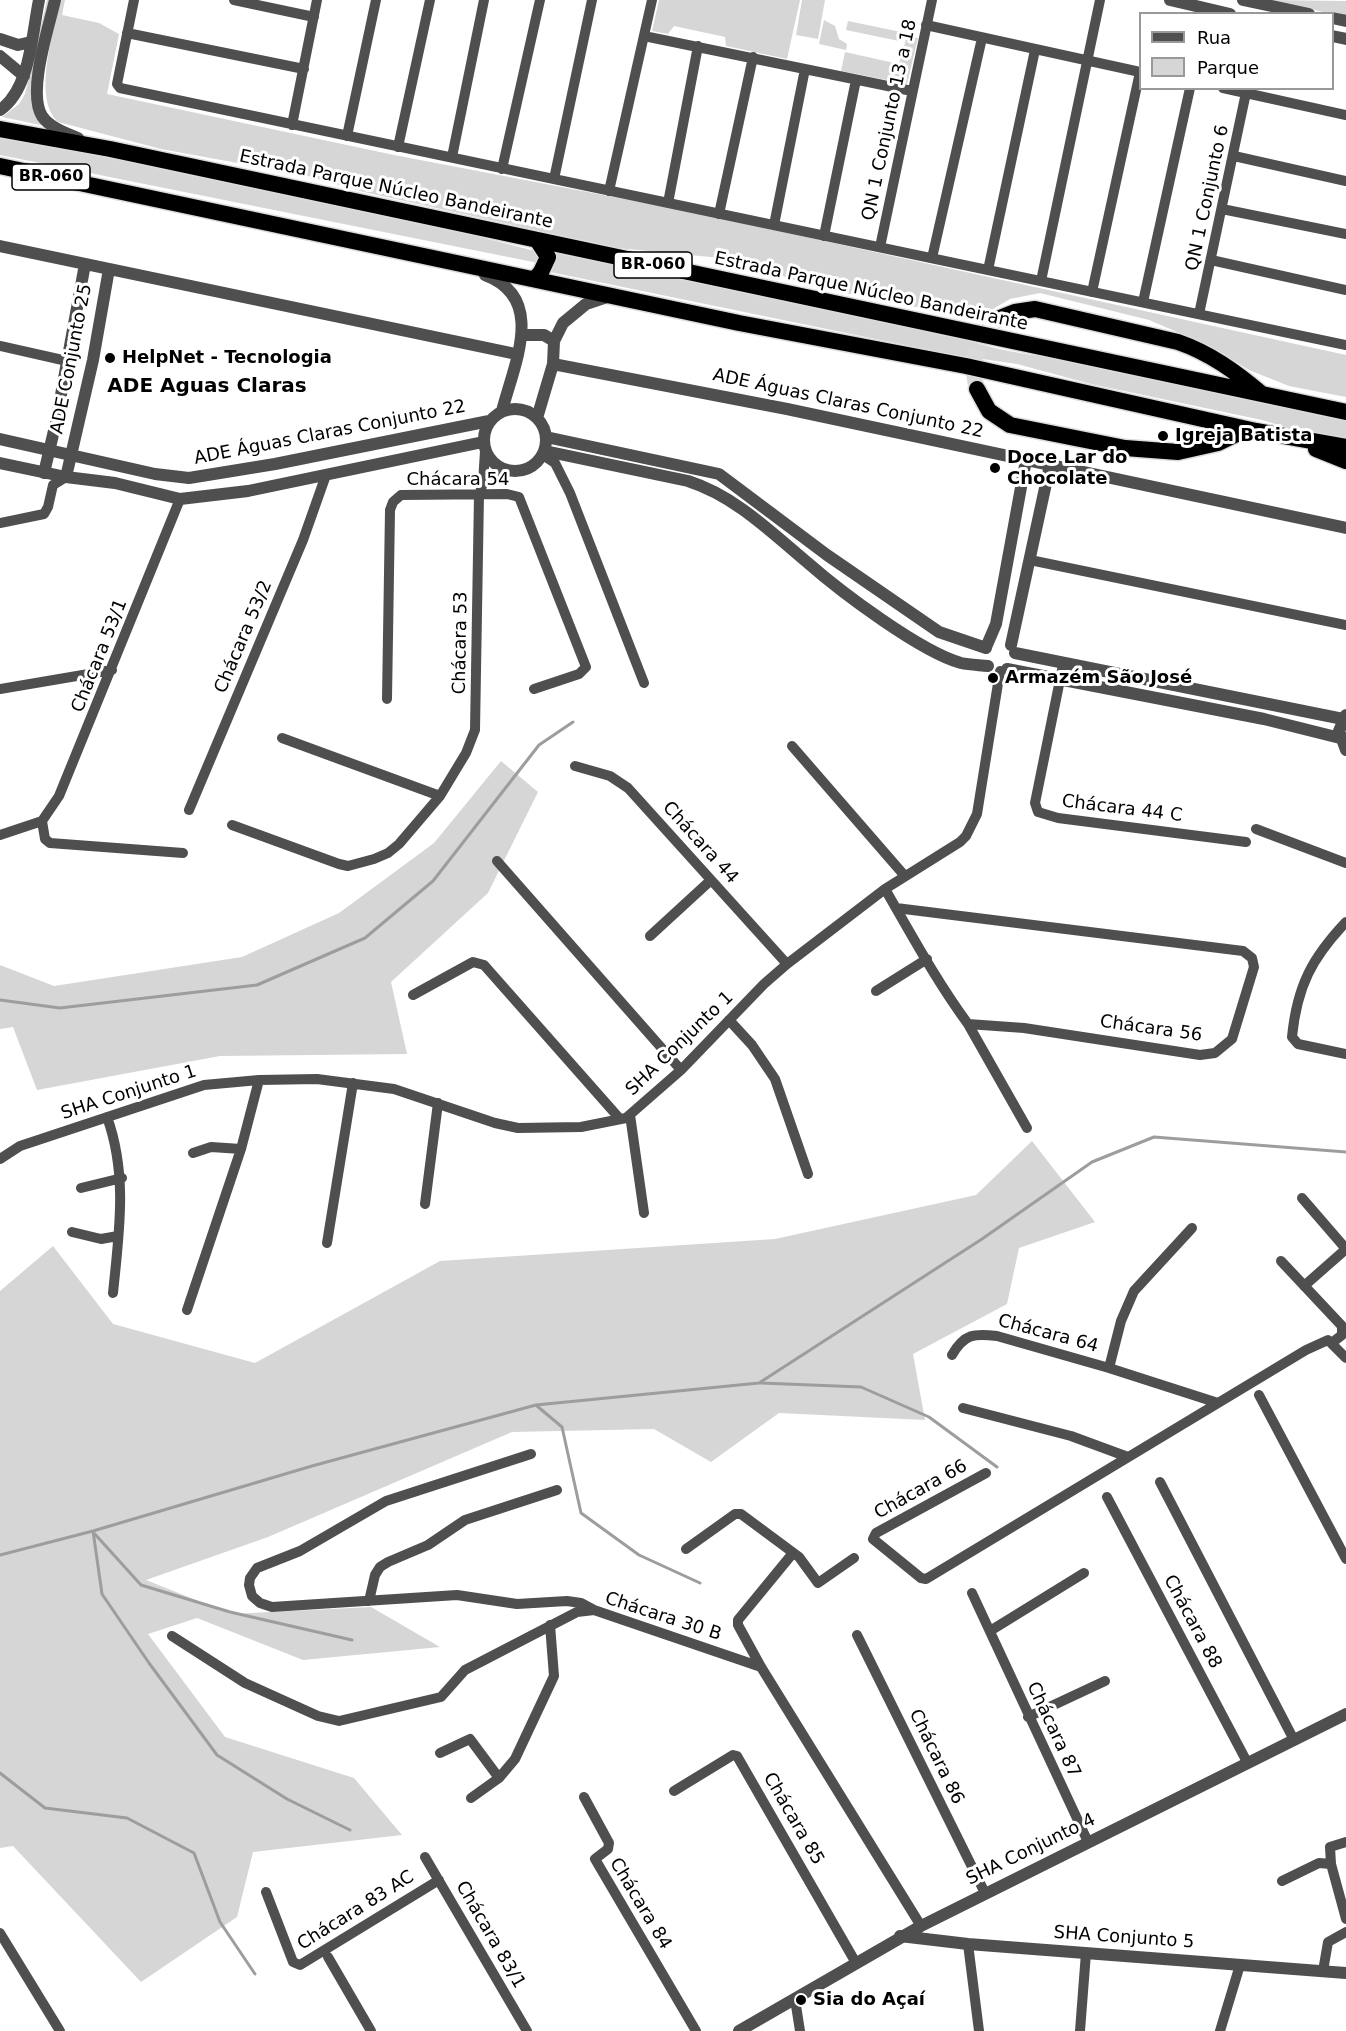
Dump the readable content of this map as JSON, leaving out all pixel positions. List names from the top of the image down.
{
  "streets": {
    "highway": ["BR-060", "Estrada Parque Núcleo Bandeirante"],
    "street": [
      "QN 1 Conjunto 13 a 18",
      "QN 1 Conjunto 6",
      "ADE Conjunto 25",
      "ADE Águas Claras Conjunto 22",
      "Chácara 54",
      "Chácara 53/2",
      "Chácara 53",
      "Chácara 53/1",
      "Chácara 44 C",
      "Chácara 44",
      "Chácara 56",
      "SHA Conjunto 1",
      "Chácara 64",
      "Chácara 66",
      "Chácara 30 B",
      "Chácara 88",
      "Chácara 87",
      "Chácara 86",
      "Chácara 85",
      "SHA Conjunto 4",
      "Chácara 84",
      "Chácara 83 AC",
      "Chácara 83/1",
      "SHA Conjunto 5"
    ]
  },
  "crossings": [
    ["ADE Conjunto 25", "ADE Águas Claras Conjunto 22"],
    ["ADE Águas Claras Conjunto 22", "Chácara 53"],
    ["Chácara 54", "Chácara 53"],
    ["Chácara 44", "SHA Conjunto 1"],
    ["Chácara 88", "SHA Conjunto 4"],
    ["Chácara 87", "SHA Conjunto 4"],
    ["Chácara 86", "SHA Conjunto 4"],
    ["Chácara 85", "SHA Conjunto 4"],
    ["SHA Conjunto 4", "SHA Conjunto 5"],
    ["Chácara 83 AC", "Chácara 83/1"]
  ],
  "districts": ["ADE Aguas Claras"],
  "places": [
    "HelpNet - Tecnologia",
    "Igreja Batista",
    "Doce Lar do Chocolate",
    "Armazém São José",
    "Sia do Açaí"
  ],
  "legend": ["Rua", "Parque"]
}
